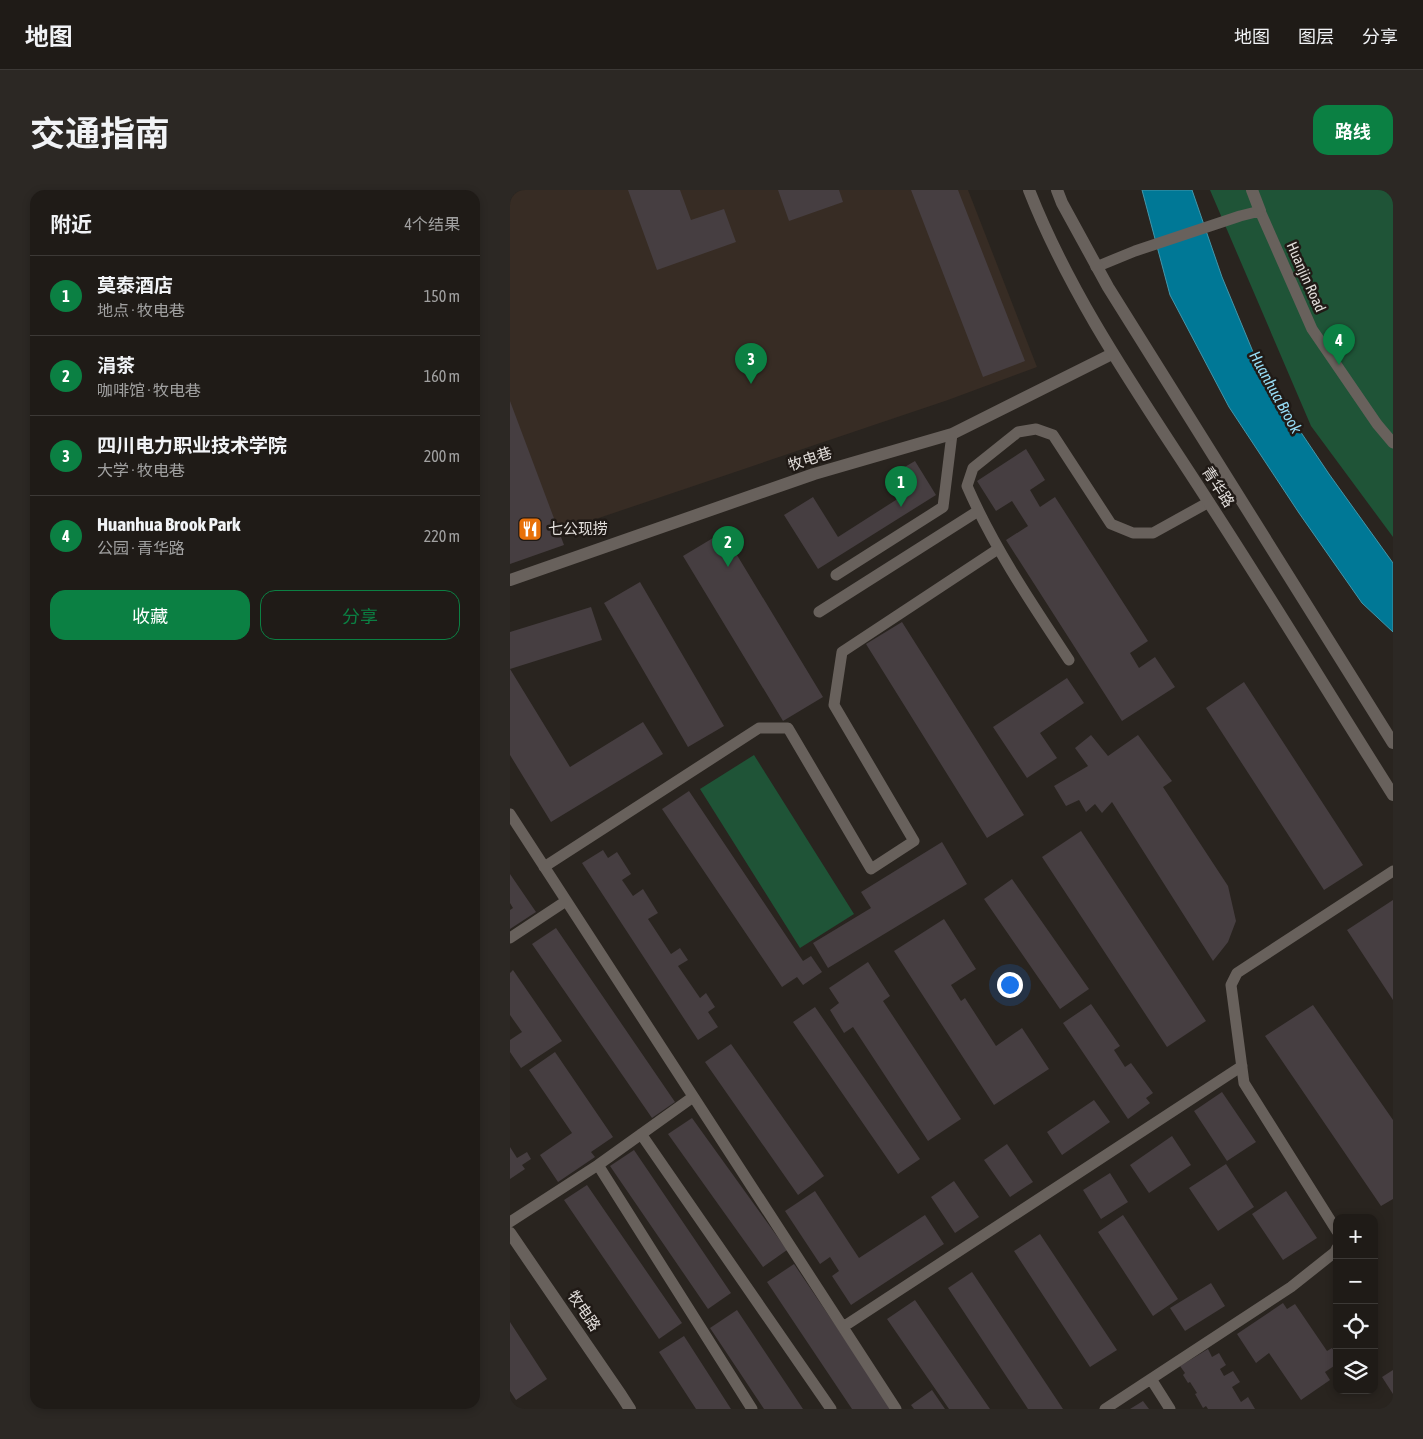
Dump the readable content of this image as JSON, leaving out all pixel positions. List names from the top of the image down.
{
  "streets": {
    "main road": [
      "Huanjin Road",
      "牧电巷",
      "青华路",
      "牧电路"
    ]
  },
  "crossings": [
    ["牧电巷", "青华路"]
  ],
  "water": ["Huanhua Brook"],
  "places": {
    "restaurant": ["七公现捞"]
  },
  "page": {
    "header": "地图",
    "nav": ["地图", "图层", "分享"],
    "title": "交通指南",
    "buttons": [
      "路线",
      ["收藏", "分享"]
    ],
    "heading": ["附近", "4个结果"],
    "list": [
      {
        "mark": "1",
        "name": "莫泰酒店",
        "note": "地点 · 牧电巷",
        "value": "150 m"
      },
      {
        "mark": "2",
        "name": "涓茶",
        "note": "咖啡馆 · 牧电巷",
        "value": "160 m"
      },
      {
        "mark": "3",
        "name": "四川电力职业技术学院",
        "note": "大学 · 牧电巷",
        "value": "200 m"
      },
      {
        "mark": "4",
        "name": "Huanhua Brook Park",
        "note": "公园 · 青华路",
        "value": "220 m"
      }
    ],
    "pins": [
      "4",
      "3",
      "1",
      "2"
    ],
    "map_buttons": ["+", "−"]
  }
}
